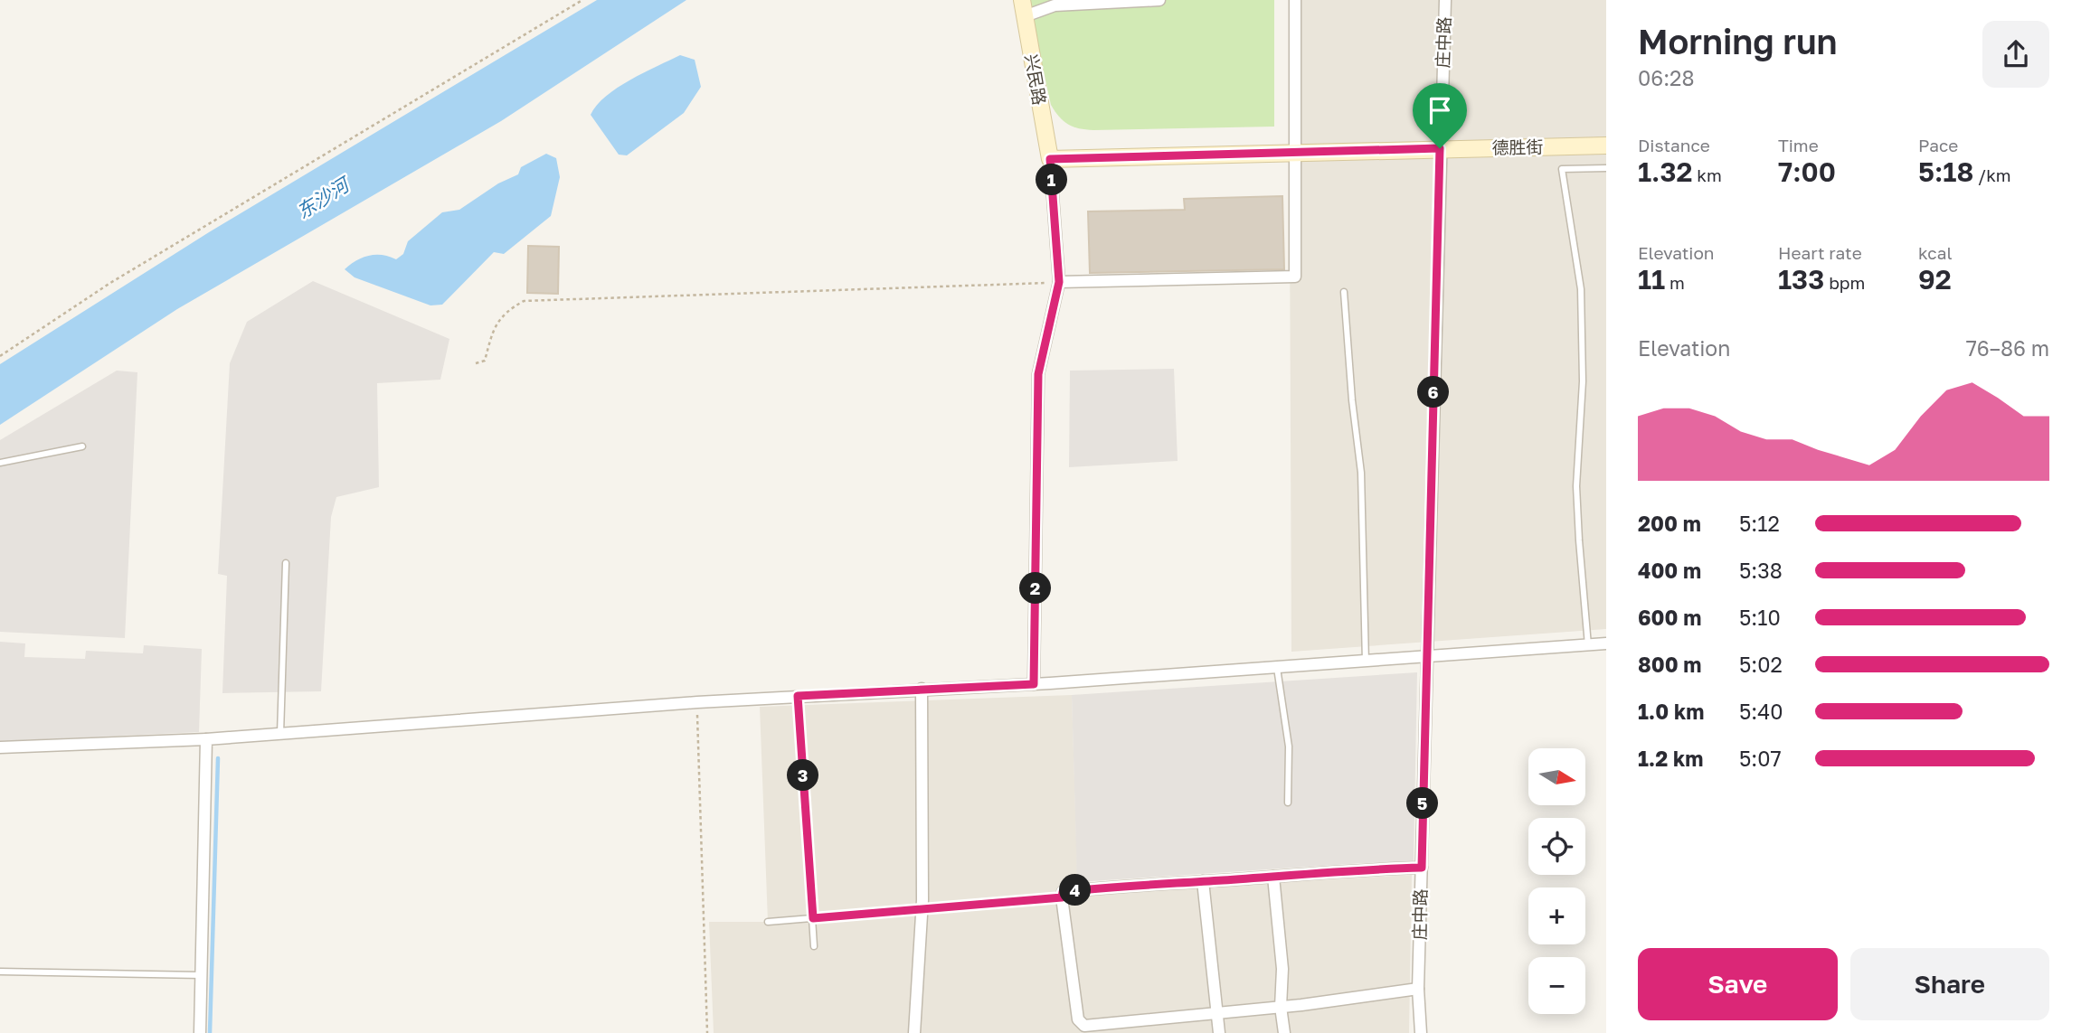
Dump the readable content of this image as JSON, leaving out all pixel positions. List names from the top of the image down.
{
  "streets": {
    "street": ["庄中路", "兴民路", "德胜街"]
  },
  "crossings": [
    ["庄中路", "德胜街"],
    ["兴民路", "德胜街"]
  ],
  "water": ["东沙河"],
  "north": "right",
  "page": {
    "heading": ["Morning run", "06:28"],
    "stats": [
      ["Distance", "1.32 km"],
      ["Time", "7:00"],
      ["Pace", "5:18 /km"],
      ["Elevation", "11 m"],
      ["Heart rate", "133 bpm"],
      ["kcal", "92"]
    ],
    "pins": [
      "1",
      "6",
      "2",
      "3",
      "5",
      "4"
    ],
    "chart": ["Elevation", "76–86 m"],
    "list": [
      {
        "name": "200 m",
        "note": "5:12"
      },
      {
        "name": "400 m",
        "note": "5:38"
      },
      {
        "name": "600 m",
        "note": "5:10"
      },
      {
        "name": "800 m",
        "note": "5:02"
      },
      {
        "name": "1.0 km",
        "note": "5:40"
      },
      {
        "name": "1.2 km",
        "note": "5:07"
      }
    ],
    "map_buttons": ["+", "−"],
    "buttons": ["Save", "Share"]
  }
}
